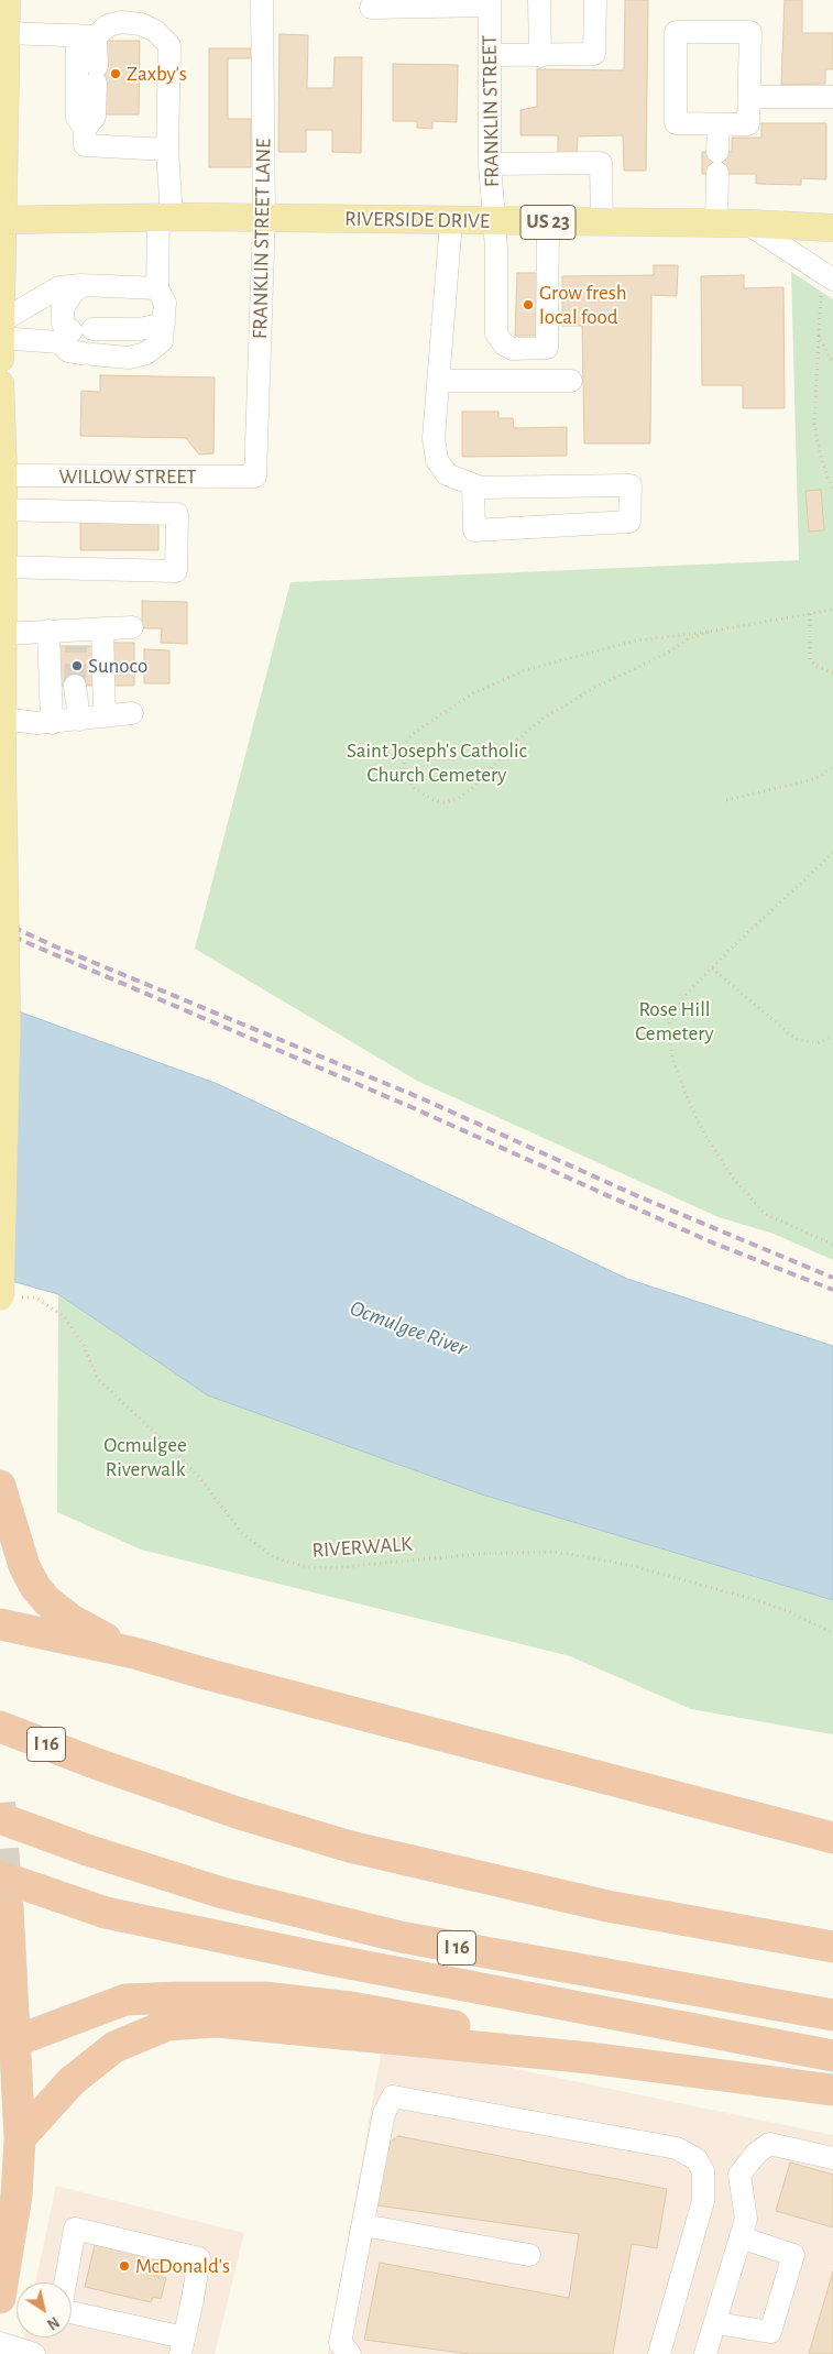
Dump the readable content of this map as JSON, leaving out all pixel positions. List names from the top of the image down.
{
  "streets": {
    "highway": ["I 16"],
    "main road": ["RIVERSIDE DRIVE", "US 23"],
    "street": ["FRANKLIN STREET", "FRANKLIN STREET LANE", "WILLOW STREET"],
    "path": ["RIVERWALK"]
  },
  "crossings": [
    ["FRANKLIN STREET", "RIVERSIDE DRIVE"],
    ["RIVERSIDE DRIVE", "FRANKLIN STREET LANE"],
    ["FRANKLIN STREET LANE", "WILLOW STREET"]
  ],
  "water": ["Ocmulgee River"],
  "parks": ["Saint Joseph's Catholic Church Cemetery", "Rose Hill Cemetery", "Ocmulgee Riverwalk"],
  "places": [
    "Zaxby's",
    "Grow fresh local food",
    "Sunoco",
    "McDonald's"
  ],
  "north": "bottom right"
}
